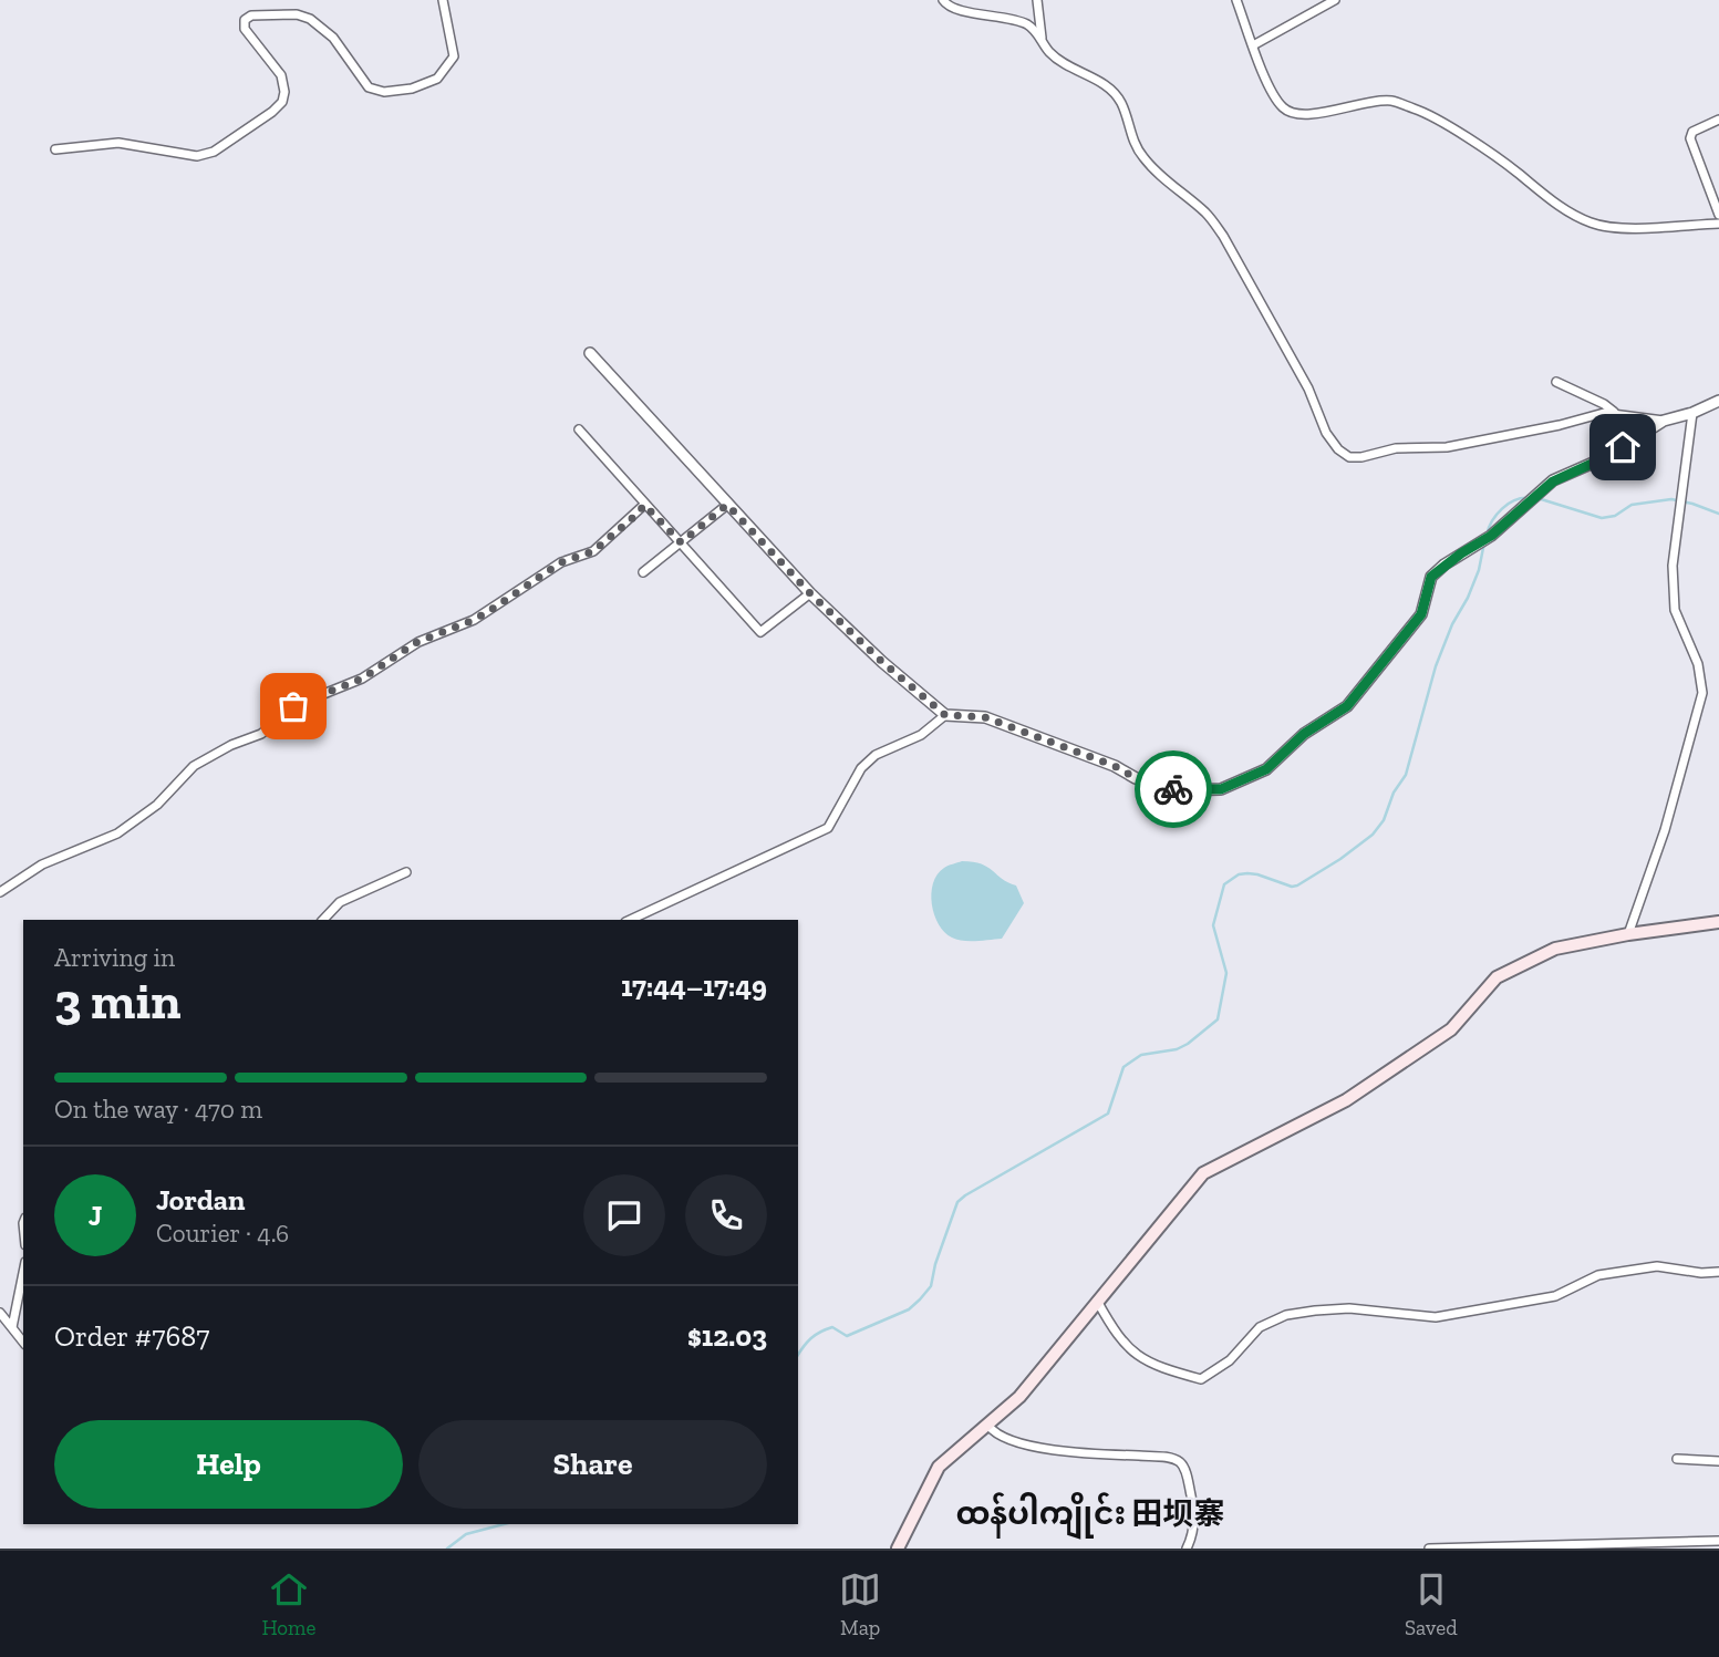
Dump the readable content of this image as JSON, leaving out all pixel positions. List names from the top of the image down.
{
  "districts": ["ထန်ပါကျိုင်း 田坝寨"],
  "page": {
    "heading": ["3 min", "Arriving in", "17:44–17:49"],
    "panel": [
      "Jordan",
      "Courier · 4.6",
      "Order #7687",
      "$12.03"
    ],
    "bar": "On the way · 470 m",
    "round": "J",
    "buttons": ["Help", "Share"],
    "tabs": ["Home", "Map", "Saved"]
  }
}
